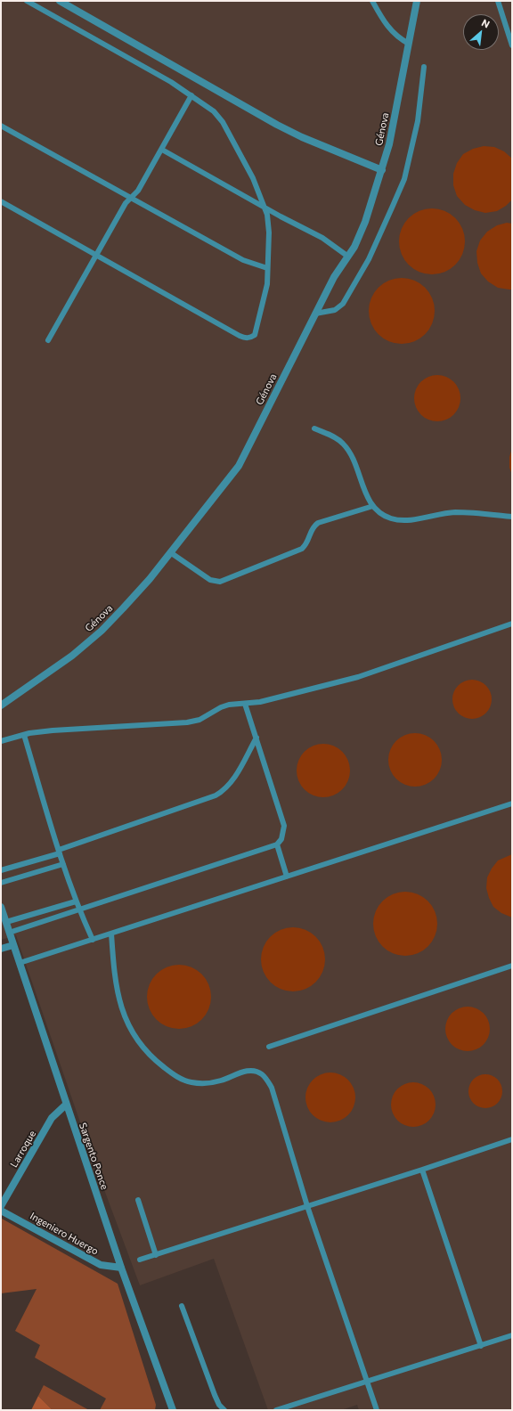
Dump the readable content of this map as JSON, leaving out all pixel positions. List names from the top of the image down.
{
  "streets": {
    "street": [
      "Génova",
      "Larroque",
      "Sargento Ponce",
      "Ingeniero Huergo"
    ]
  },
  "crossings": [
    ["Larroque", "Sargento Ponce"],
    ["Sargento Ponce", "Ingeniero Huergo"]
  ],
  "north": "top right"
}
